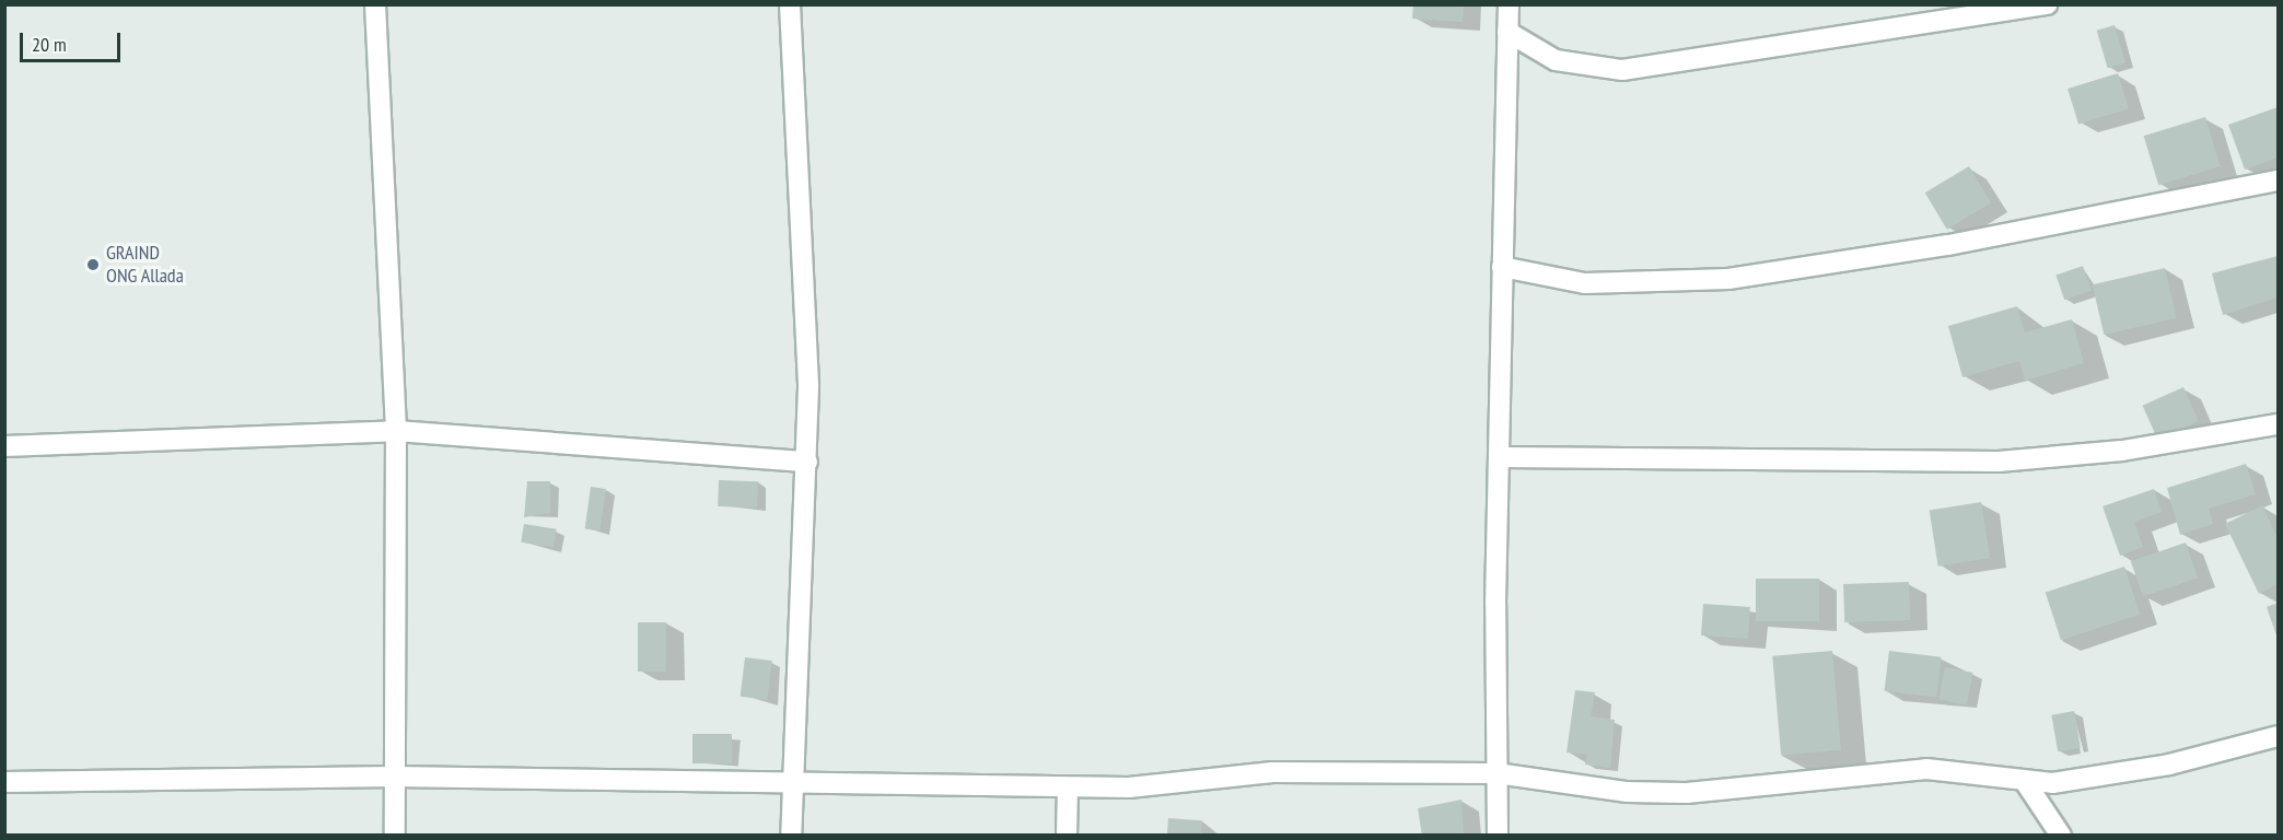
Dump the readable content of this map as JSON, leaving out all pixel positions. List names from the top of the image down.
{
  "places": ["GRAIND ONG Allada"],
  "scale_bar": "20 m"
}
